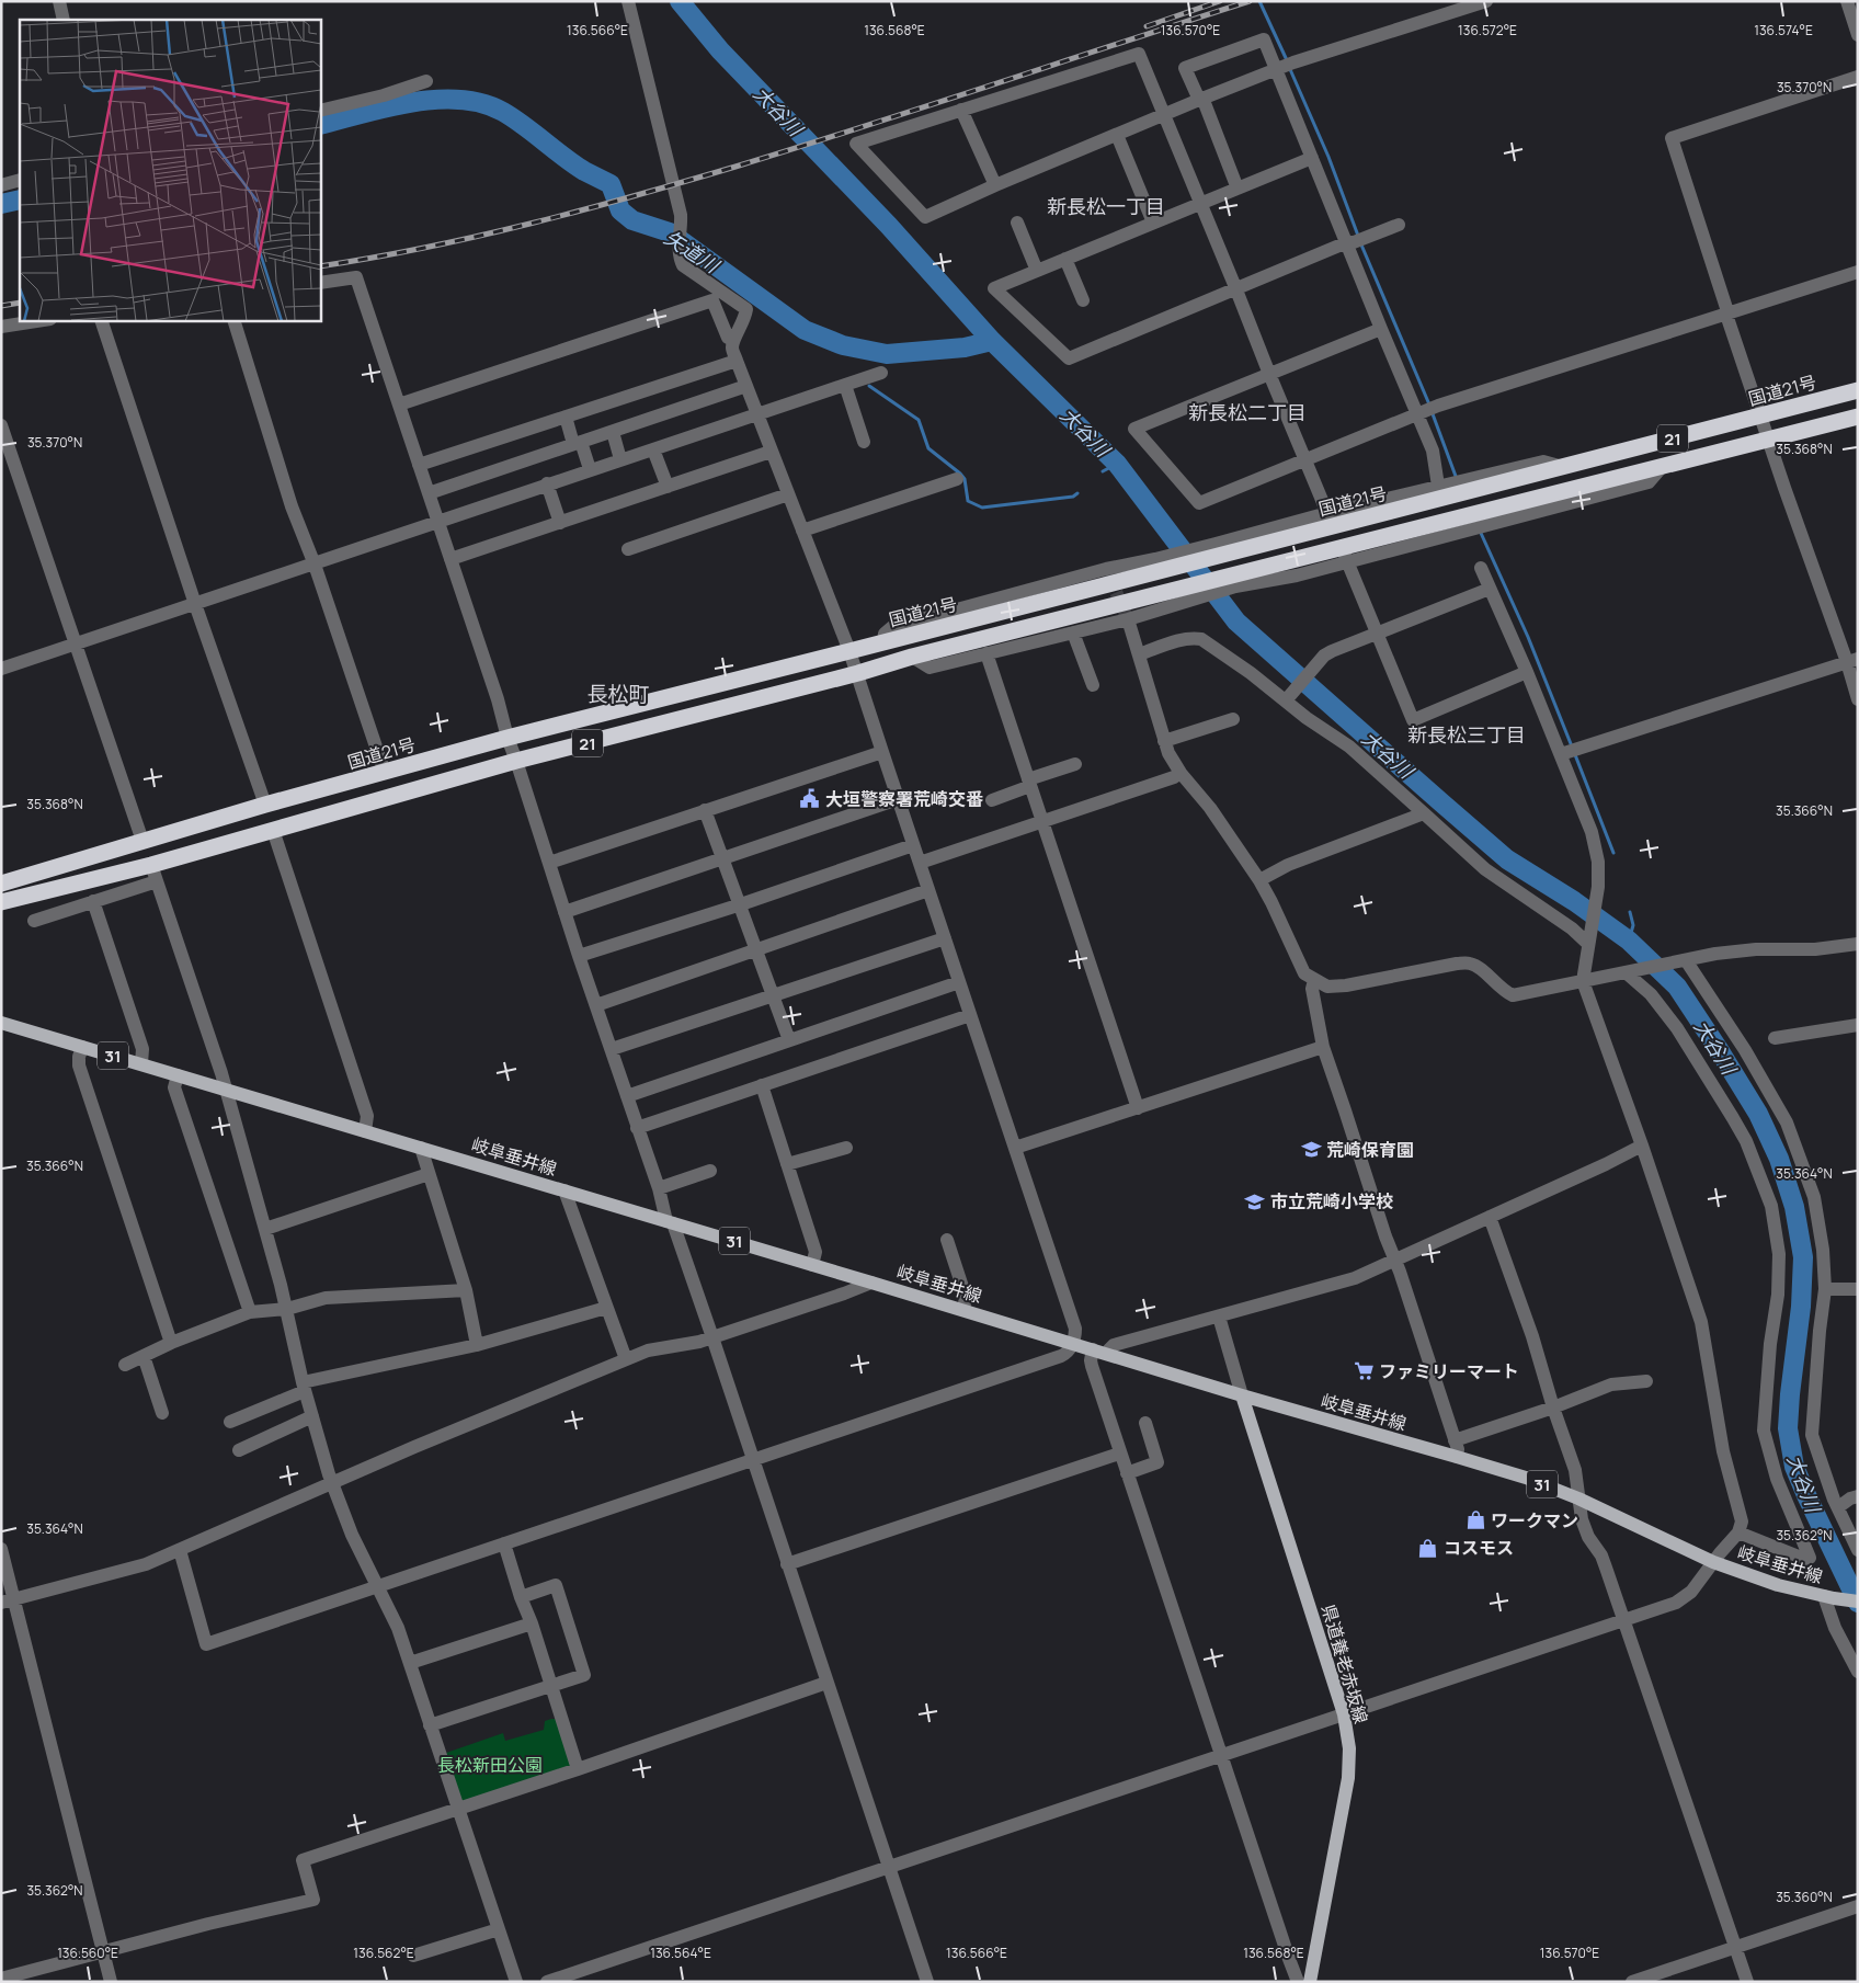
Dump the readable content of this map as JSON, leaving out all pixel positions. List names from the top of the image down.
{
  "streets": {
    "highway": ["国道21号", "21"],
    "main road": ["31", "岐阜垂井線", "県道養老赤坂線"]
  },
  "crossings": [
    ["岐阜垂井線", "県道養老赤坂線"]
  ],
  "districts": [
    "新長松一丁目",
    "新長松二丁目",
    "長松町",
    "新長松三丁目"
  ],
  "water": ["大谷川", "矢道川"],
  "parks": ["長松新田公園"],
  "places": {
    "public building": ["大垣警察署荒崎交番"],
    "school or university": ["荒崎保育園", "市立荒崎小学校"],
    "supermarket": ["ファミリーマート"],
    "shop": ["ワークマン", "コスモス"]
  },
  "coordinates": [
    "136.566°E",
    "136.568°E",
    "136.570°E",
    "136.572°E",
    "136.574°E",
    "35.370°N",
    "35.368°N",
    "35.366°N",
    "35.364°N",
    "35.362°N",
    "35.360°N",
    "136.560°E",
    "136.562°E",
    "136.564°E"
  ]
}
